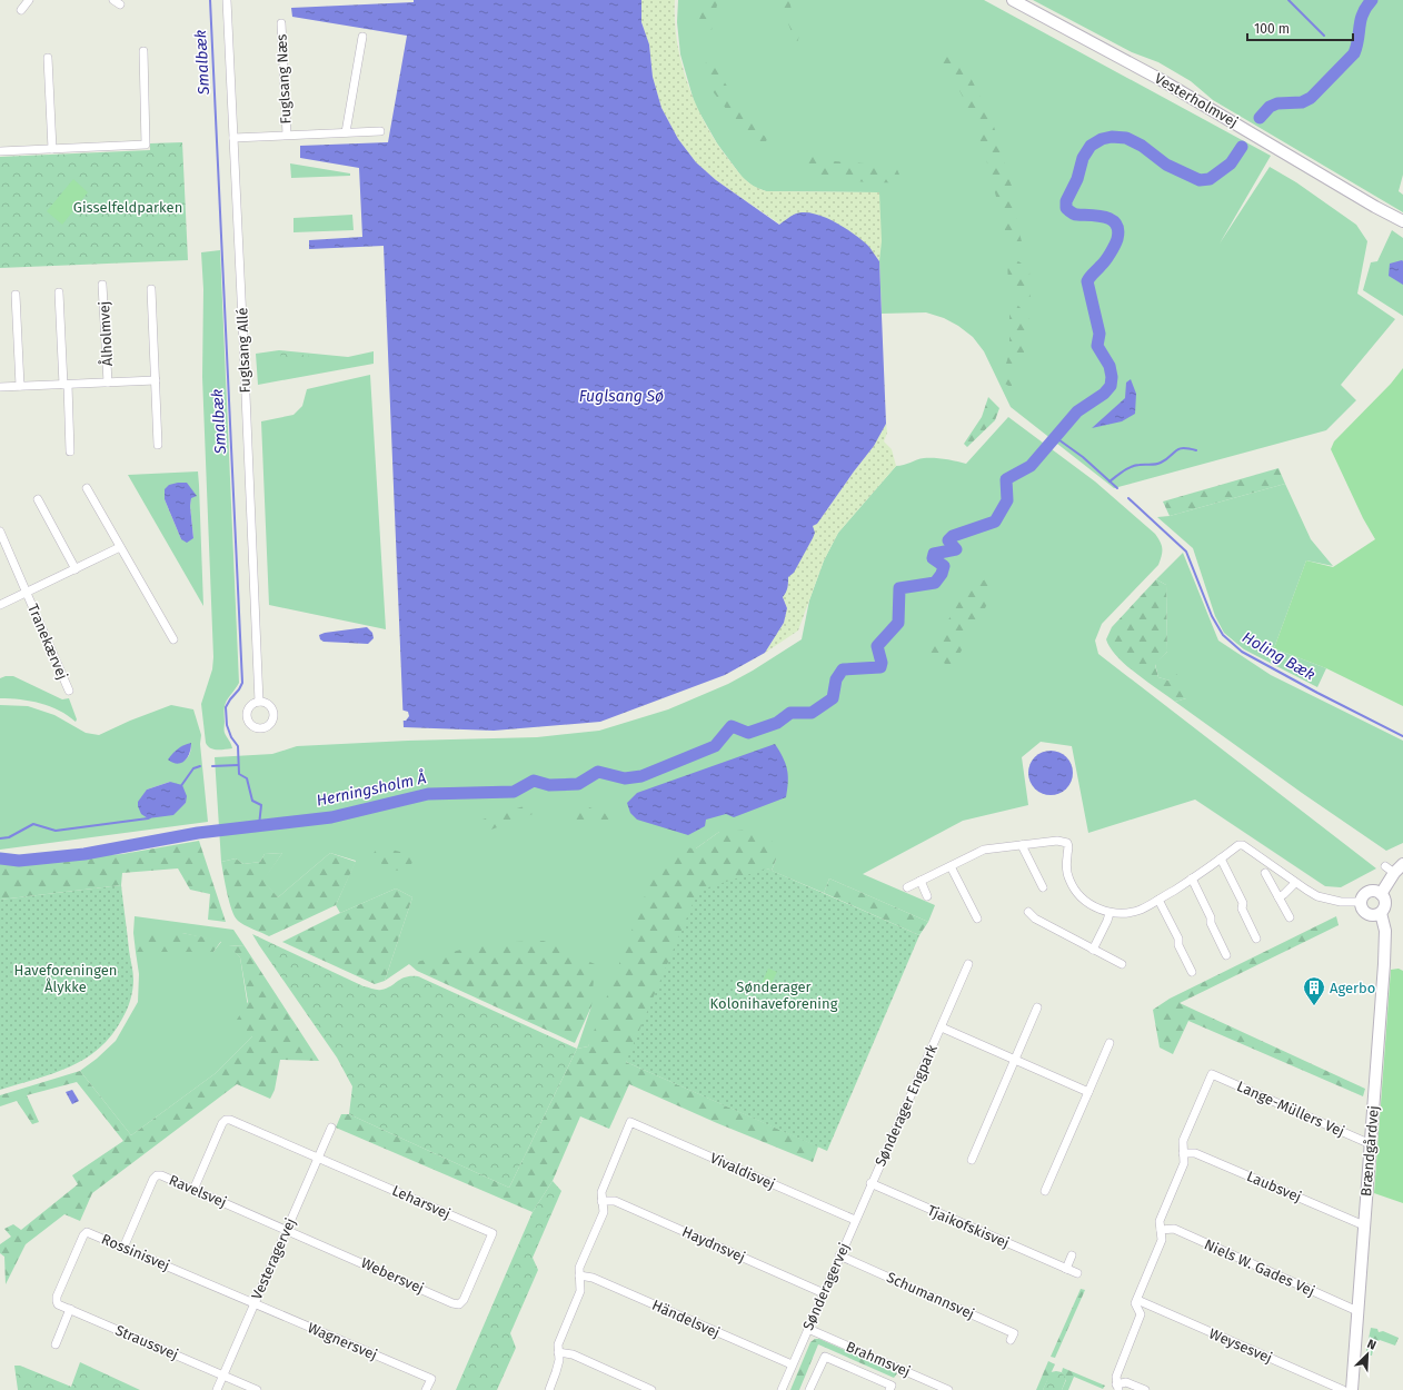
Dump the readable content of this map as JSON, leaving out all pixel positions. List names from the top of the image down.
{
  "streets": {
    "street": [
      "Fuglsang Næs",
      "Vesterholmvej",
      "Ålholmvej",
      "Fuglsang Allé",
      "Tranekærvej",
      "Sønderager Engpark",
      "Lange-Müllers Vej",
      "Brændgårdvej",
      "Vivaldisvej",
      "Laubsvej",
      "Ravelsvej",
      "Leharsvej",
      "Tjaikofskisvej",
      "Haydnsvej",
      "Rossinisvej",
      "Vesteragervej",
      "Niels W. Gades Vej",
      "Webersvej",
      "Sønderagervej",
      "Schumannsvej",
      "Händelsvej",
      "Wagnersvej",
      "Straussvej",
      "Weysesvej",
      "Brahmsvej"
    ]
  },
  "crossings": [
    ["Fuglsang Næs", "Fuglsang Allé"],
    ["Sønderager Engpark", "Tjaikofskisvej"],
    ["Sønderager Engpark", "Sønderagervej"],
    ["Lange-Müllers Vej", "Brændgårdvej"],
    ["Lange-Müllers Vej", "Laubsvej"],
    ["Brændgårdvej", "Laubsvej"],
    ["Brændgårdvej", "Niels W. Gades Vej"],
    ["Vivaldisvej", "Haydnsvej"],
    ["Vivaldisvej", "Sønderagervej"],
    ["Ravelsvej", "Rossinisvej"],
    ["Ravelsvej", "Vesteragervej"],
    ["Ravelsvej", "Webersvej"],
    ["Leharsvej", "Vesteragervej"],
    ["Leharsvej", "Webersvej"],
    ["Tjaikofskisvej", "Sønderagervej"],
    ["Haydnsvej", "Sønderagervej"],
    ["Rossinisvej", "Vesteragervej"],
    ["Rossinisvej", "Wagnersvej"],
    ["Rossinisvej", "Straussvej"],
    ["Vesteragervej", "Webersvej"],
    ["Vesteragervej", "Wagnersvej"],
    ["Vesteragervej", "Straussvej"],
    ["Sønderagervej", "Schumannsvej"],
    ["Sønderagervej", "Händelsvej"],
    ["Sønderagervej", "Brahmsvej"]
  ],
  "water": [
    "Smalbæk",
    "Fuglsang Sø",
    "Holing Bæk",
    "Herningsholm Å"
  ],
  "parks": ["Gisselfeldparken", "Haveforeningen Ålykke", "Sønderager Kolonihaveforening"],
  "places": {
    "building": ["Agerbo"]
  },
  "scale_bar": "100 m",
  "north": "top right"
}
